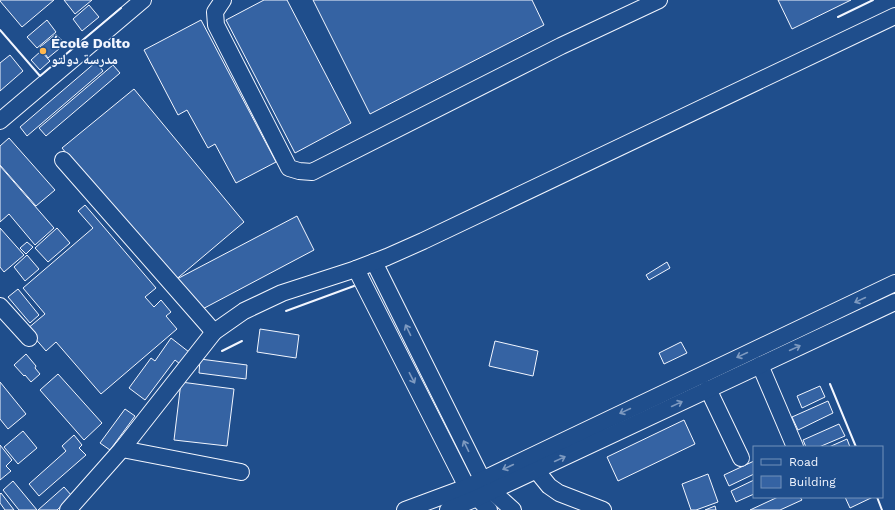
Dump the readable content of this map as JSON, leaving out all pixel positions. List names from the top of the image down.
{
  "places": ["École Dolto مدرسة دولتو"],
  "legend": ["Road", "Building"]
}
